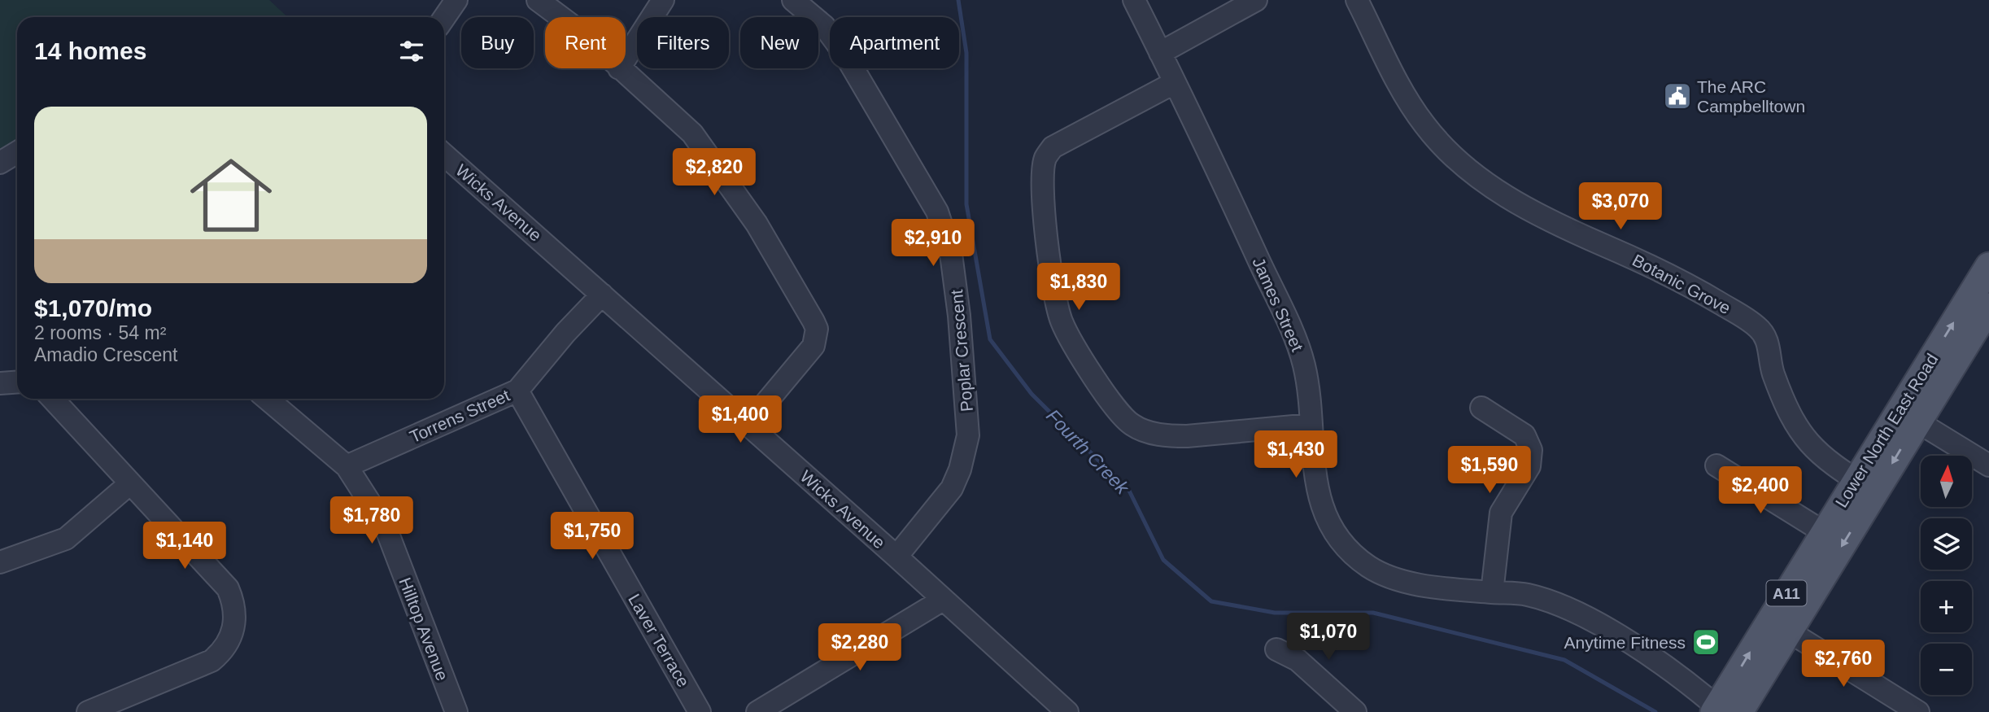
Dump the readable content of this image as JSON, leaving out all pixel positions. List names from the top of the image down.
{
  "streets": {
    "main road": ["Lower North East Road", "A11"],
    "street": [
      "Wicks Avenue",
      "Botanic Grove",
      "James Street",
      "Poplar Crescent",
      "Torrens Street",
      "Hilltop Avenue",
      "Laver Terrace"
    ]
  },
  "crossings": [
    ["Wicks Avenue", "Poplar Crescent"],
    ["Wicks Avenue", "Torrens Street"],
    ["Botanic Grove", "Lower North East Road"],
    ["James Street", "Lower North East Road"],
    ["Torrens Street", "Hilltop Avenue"],
    ["Torrens Street", "Laver Terrace"]
  ],
  "water": ["Fourth Creek"],
  "places": {
    "public building": ["The ARC Campbelltown"],
    "sports": ["Anytime Fitness"]
  },
  "north": "top",
  "page": {
    "chip": [
      "Buy",
      "Rent",
      "Filters",
      "New",
      "Apartment"
    ],
    "heading": "14 homes",
    "list": [
      {
        "name": "$1,070/mo",
        "note": "2 rooms · 54 m² · Amadio Crescent"
      }
    ],
    "price": [
      "$2,820",
      "$3,070",
      "$2,910",
      "$1,830",
      "$1,400",
      "$1,430",
      "$1,590",
      "$2,400",
      "$1,780",
      "$1,750",
      "$1,140",
      "$1,070",
      "$2,280",
      "$2,760"
    ],
    "map_buttons": ["+", "−"]
  }
}
